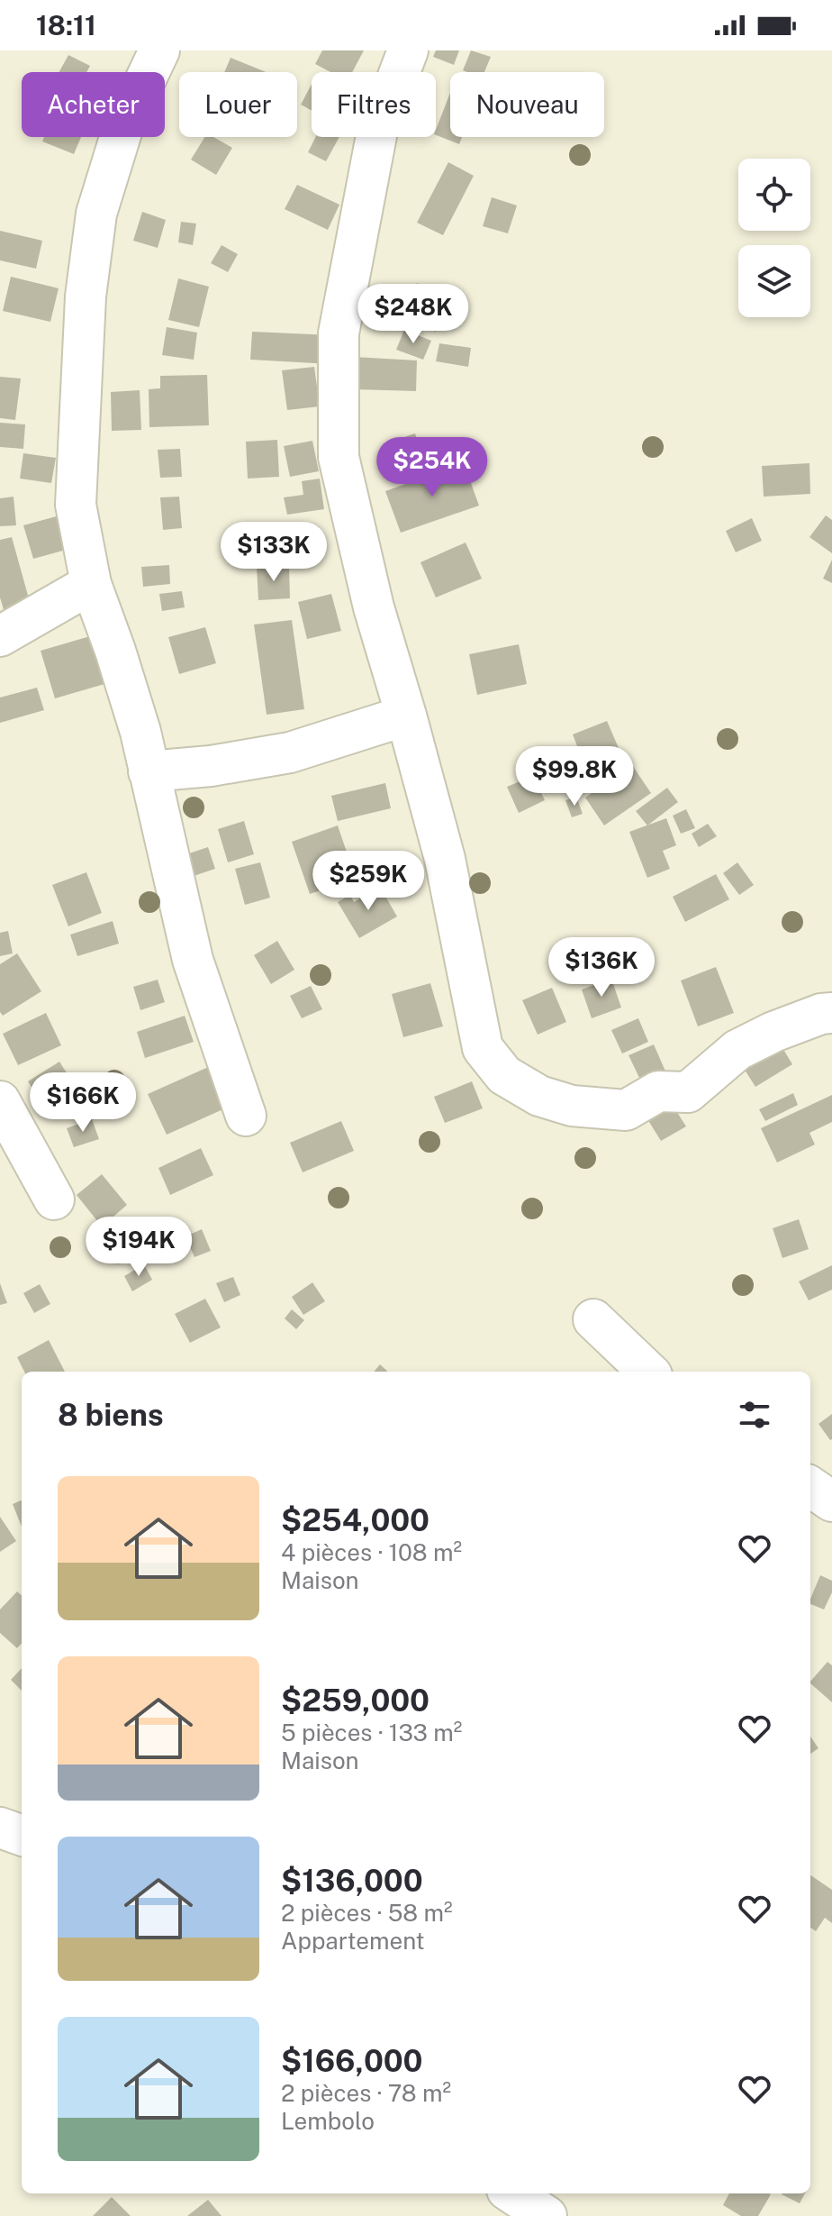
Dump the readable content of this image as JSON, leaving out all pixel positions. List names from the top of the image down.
{
  "page": {
    "status": "18:11",
    "chip": [
      "Acheter",
      "Louer",
      "Filtres",
      "Nouveau"
    ],
    "price": [
      "$248K",
      "$254K",
      "$133K",
      "$99.8K",
      "$259K",
      "$136K",
      "$166K",
      "$194K"
    ],
    "heading": "8 biens",
    "list": [
      {
        "name": "$254,000",
        "note": "4 pièces · 108 m² · Maison"
      },
      {
        "name": "$259,000",
        "note": "5 pièces · 133 m² · Maison"
      },
      {
        "name": "$136,000",
        "note": "2 pièces · 58 m² · Appartement"
      },
      {
        "name": "$166,000",
        "note": "2 pièces · 78 m² · Lembolo"
      }
    ]
  }
}
